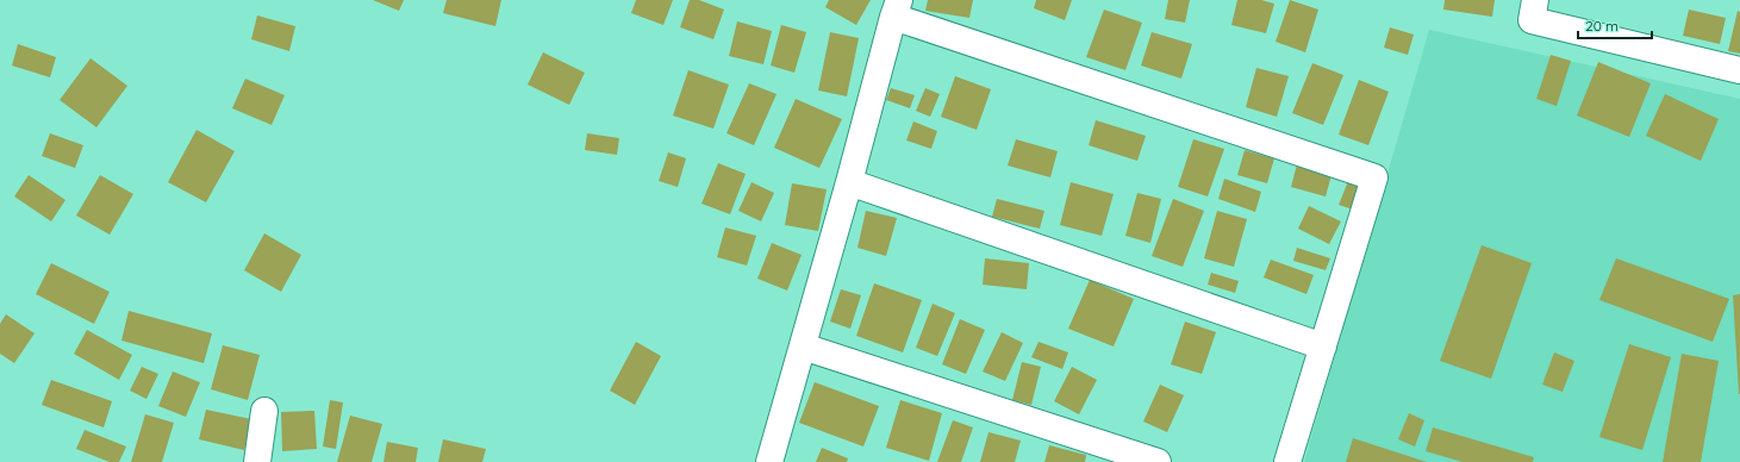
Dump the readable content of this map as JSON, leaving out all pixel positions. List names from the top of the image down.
{
  "scale_bar": "20 m"
}
